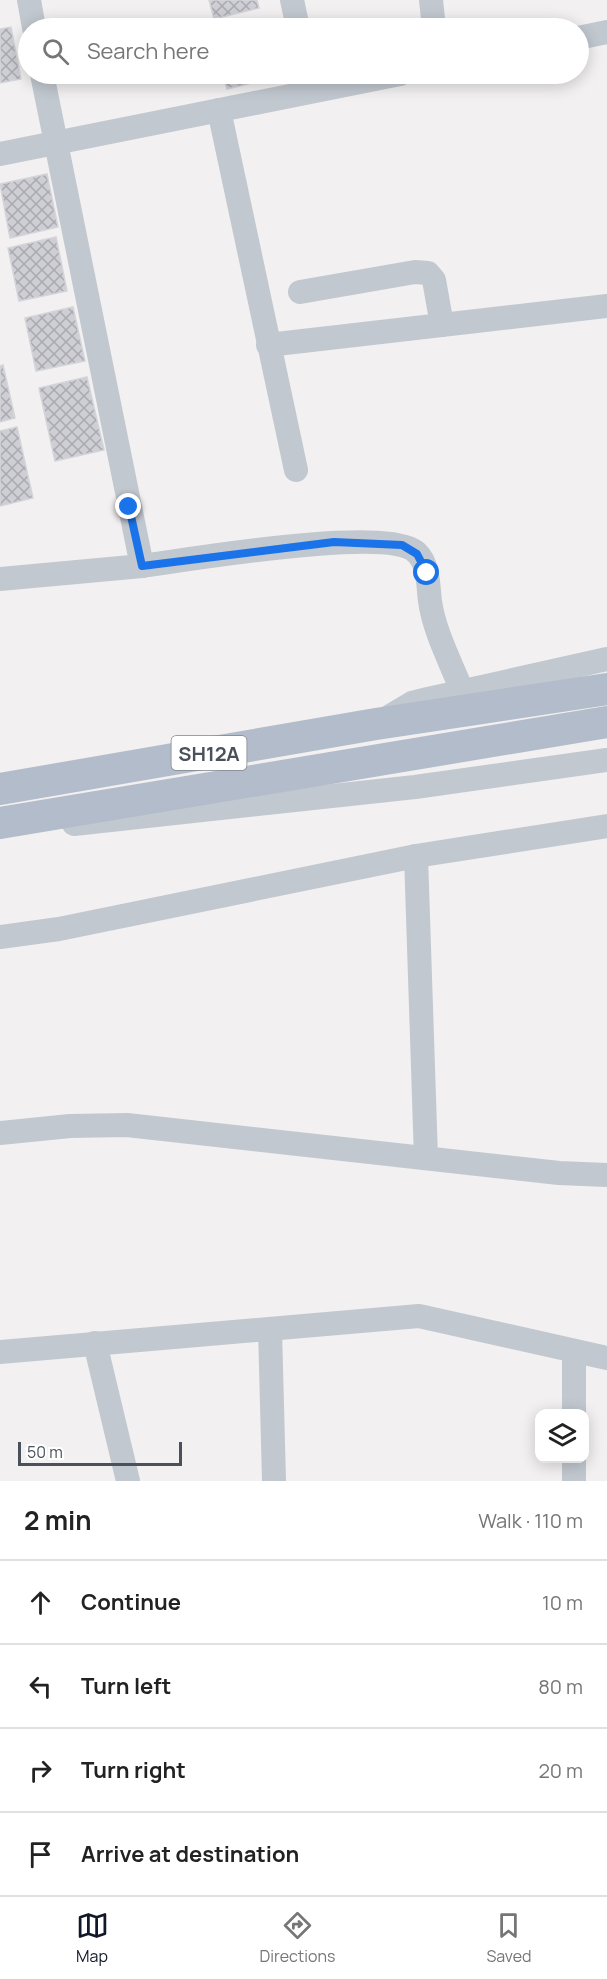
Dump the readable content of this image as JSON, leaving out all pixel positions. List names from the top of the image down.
{
  "streets": {
    "main road": ["SH12A"]
  },
  "scale_bar": "50 m",
  "page": {
    "search": "Search here",
    "scale": "50 m",
    "heading": ["2 min", "Walk · 110 m"],
    "list": [
      ["Continue", "10 m"],
      ["Turn left", "80 m"],
      ["Turn right", "20 m"],
      "Arrive at destination"
    ],
    "nav": ["Map", "Directions", "Saved"]
  }
}
